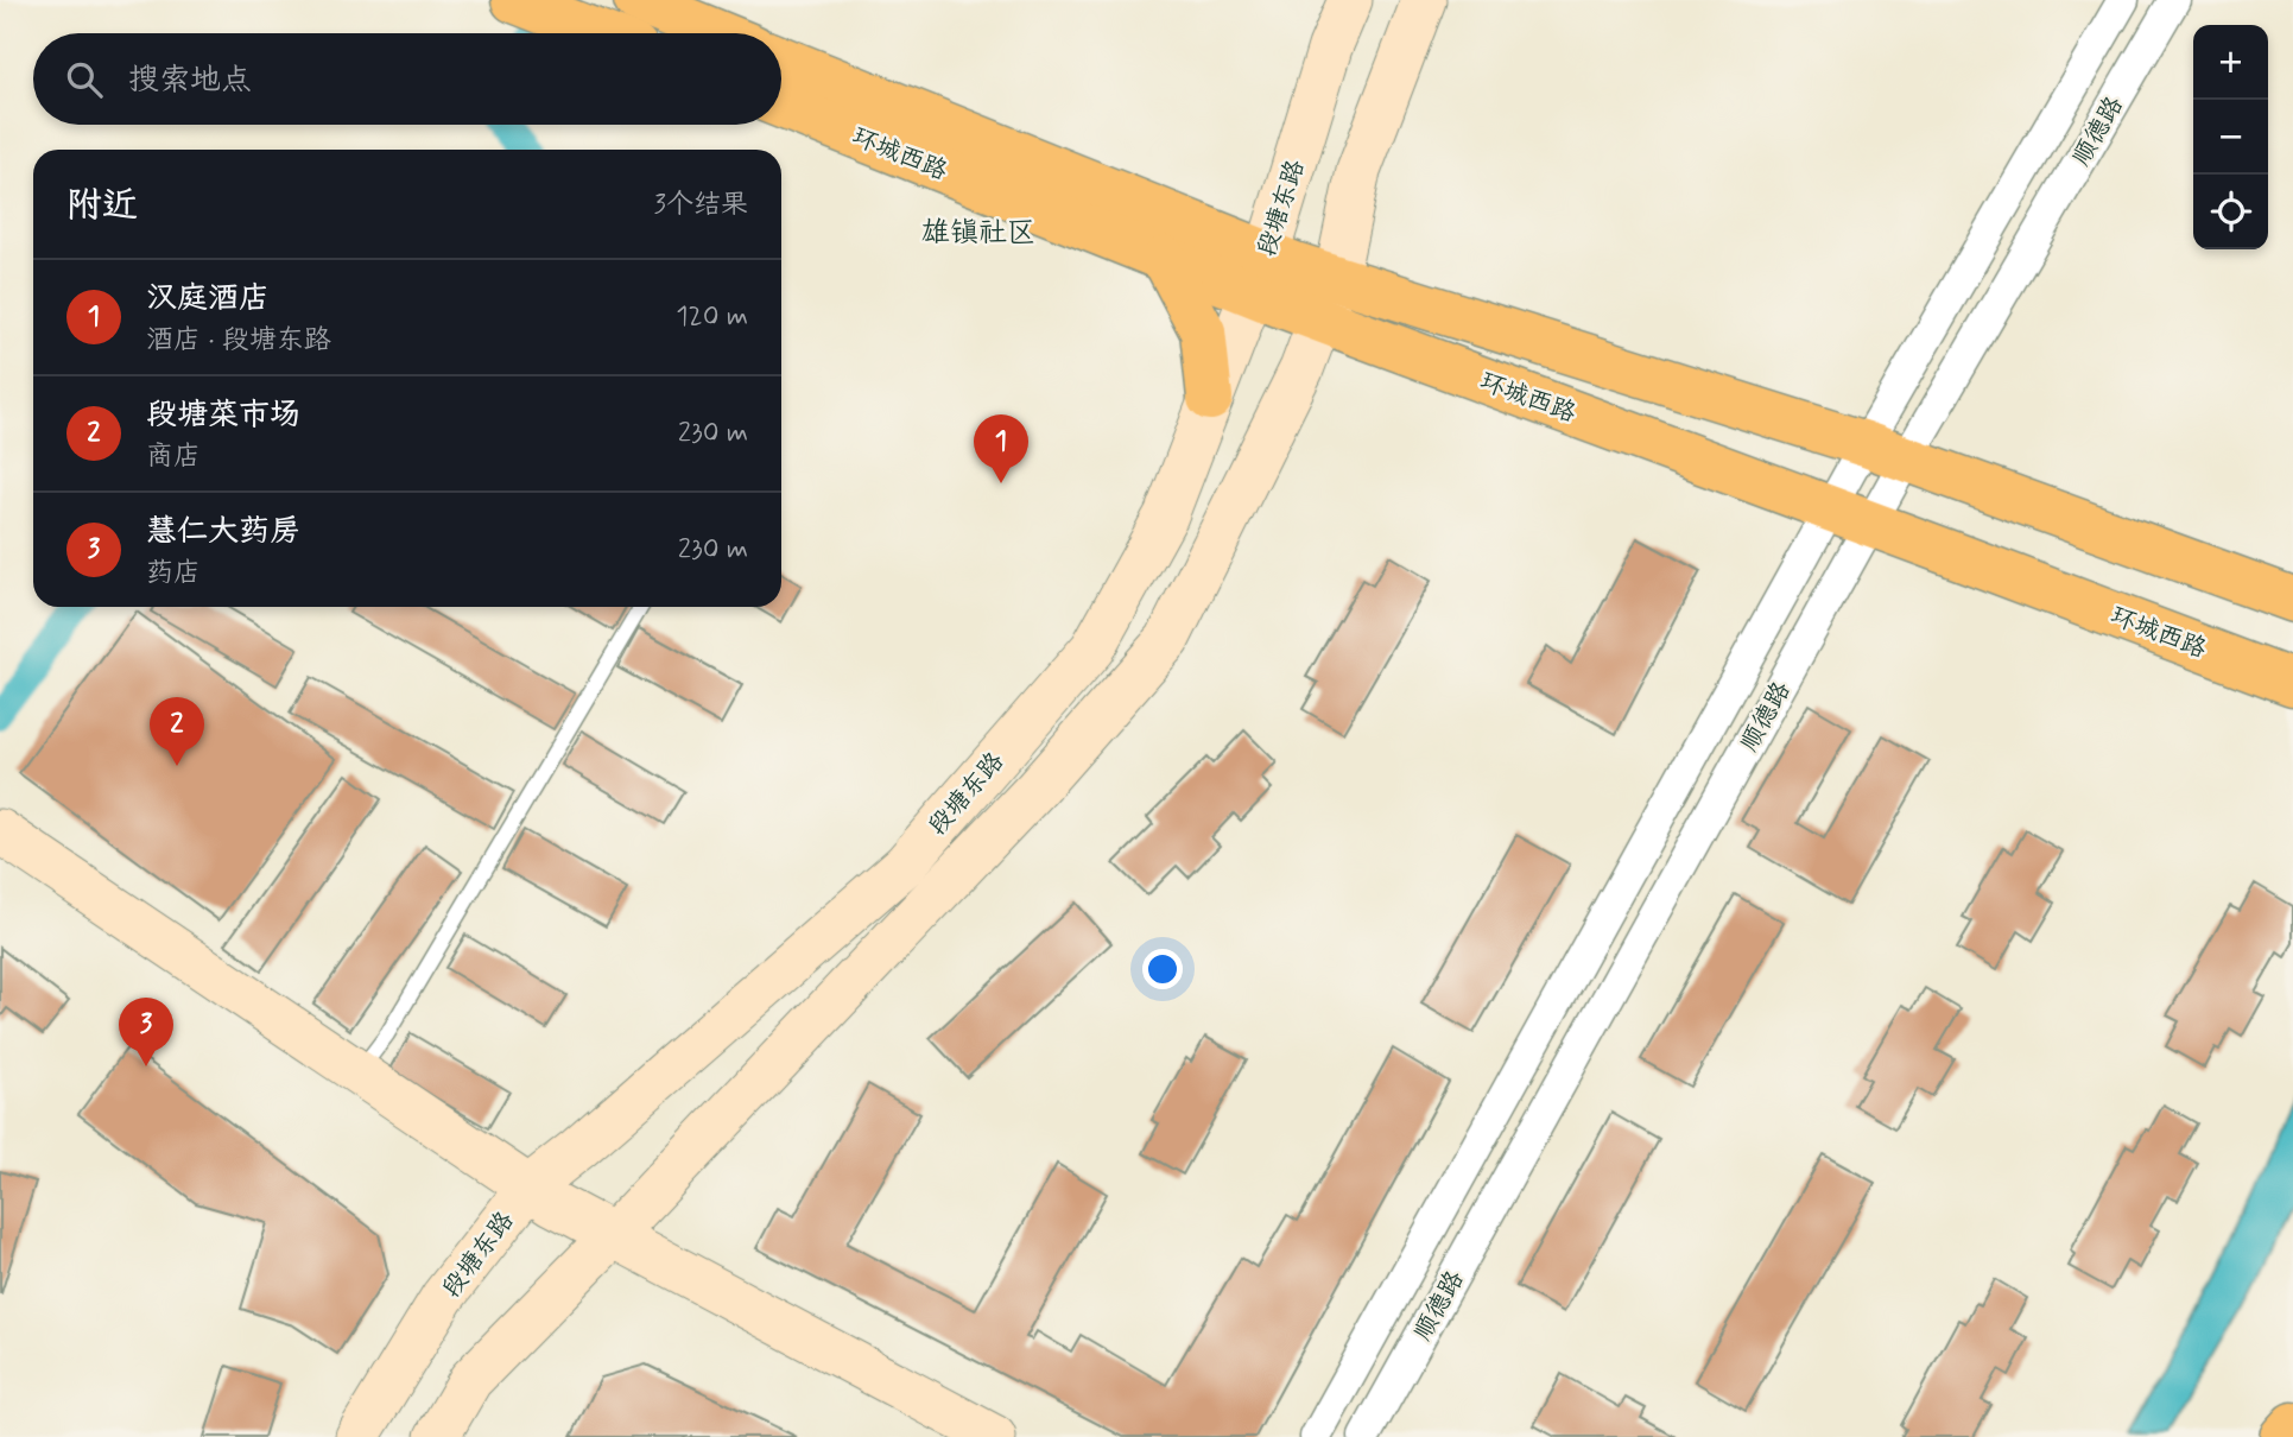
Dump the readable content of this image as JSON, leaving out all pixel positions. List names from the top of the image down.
{
  "streets": {
    "main road": ["环城西路", "段塘东路"],
    "street": ["顺德路"]
  },
  "crossings": [
    ["顺德路", "环城西路"],
    ["环城西路", "段塘东路"]
  ],
  "districts": ["雄镇社区"],
  "page": {
    "map_buttons": ["+", "−"],
    "search": "搜索地点",
    "heading": ["附近", "3个结果"],
    "list": [
      {
        "mark": "1",
        "name": "汉庭酒店",
        "note": "酒店 · 段塘东路",
        "value": "120 m"
      },
      {
        "mark": "2",
        "name": "段塘菜市场",
        "note": "商店",
        "value": "230 m"
      },
      {
        "mark": "3",
        "name": "慧仁大药房",
        "note": "药店",
        "value": "230 m"
      }
    ],
    "pins": ["1", "2", "3"]
  }
}
